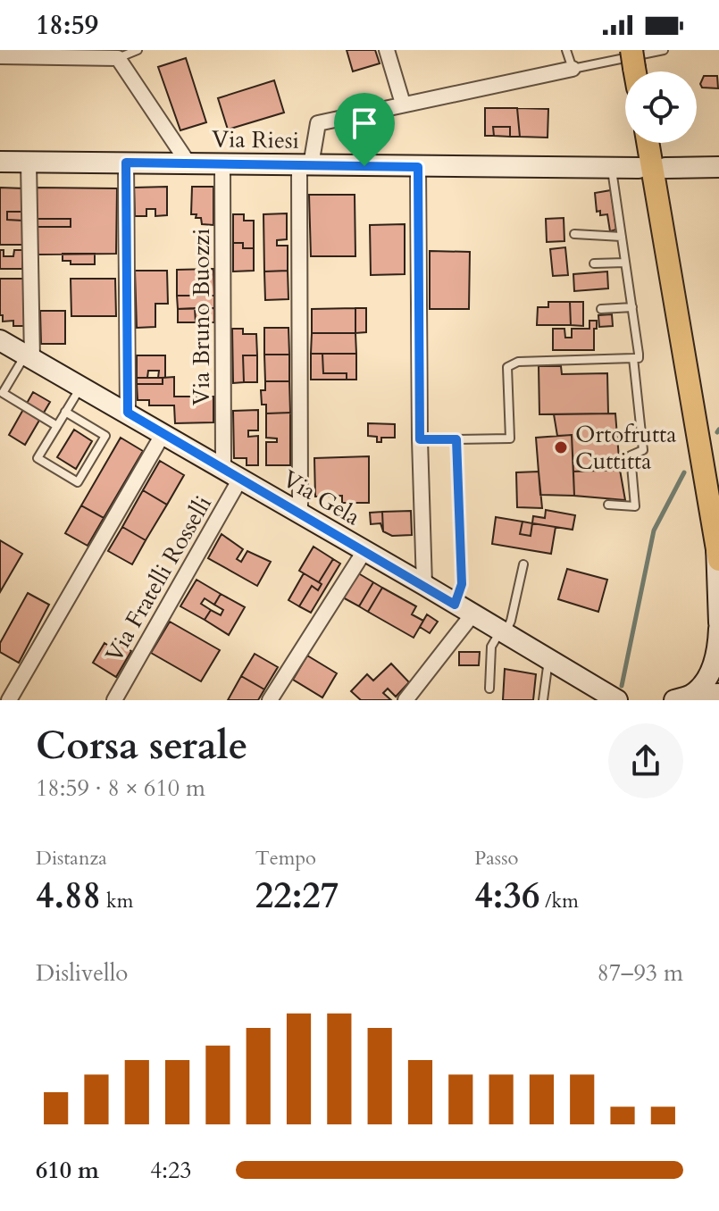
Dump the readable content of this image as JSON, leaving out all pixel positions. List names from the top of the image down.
{
  "streets": {
    "main road": ["Via Riesi", "Via Gela"],
    "street": ["Via Bruno Buozzi", "Via Fratelli Rosselli"]
  },
  "crossings": [
    ["Via Riesi", "Via Bruno Buozzi"],
    ["Via Bruno Buozzi", "Via Gela"],
    ["Via Bruno Buozzi", "Via Fratelli Rosselli"],
    ["Via Gela", "Via Fratelli Rosselli"]
  ],
  "places": ["Ortofrutta Cuttitta"],
  "page": {
    "status": "18:59",
    "heading": ["Corsa serale", "18:59 · 8 × 610 m"],
    "stats": [
      ["Distanza", "4.88 km"],
      ["Tempo", "22:27"],
      ["Passo", "4:36 /km"]
    ],
    "chart": ["Dislivello", "87–93 m"],
    "list": [
      {
        "name": "610 m",
        "note": "4:23"
      }
    ]
  }
}
